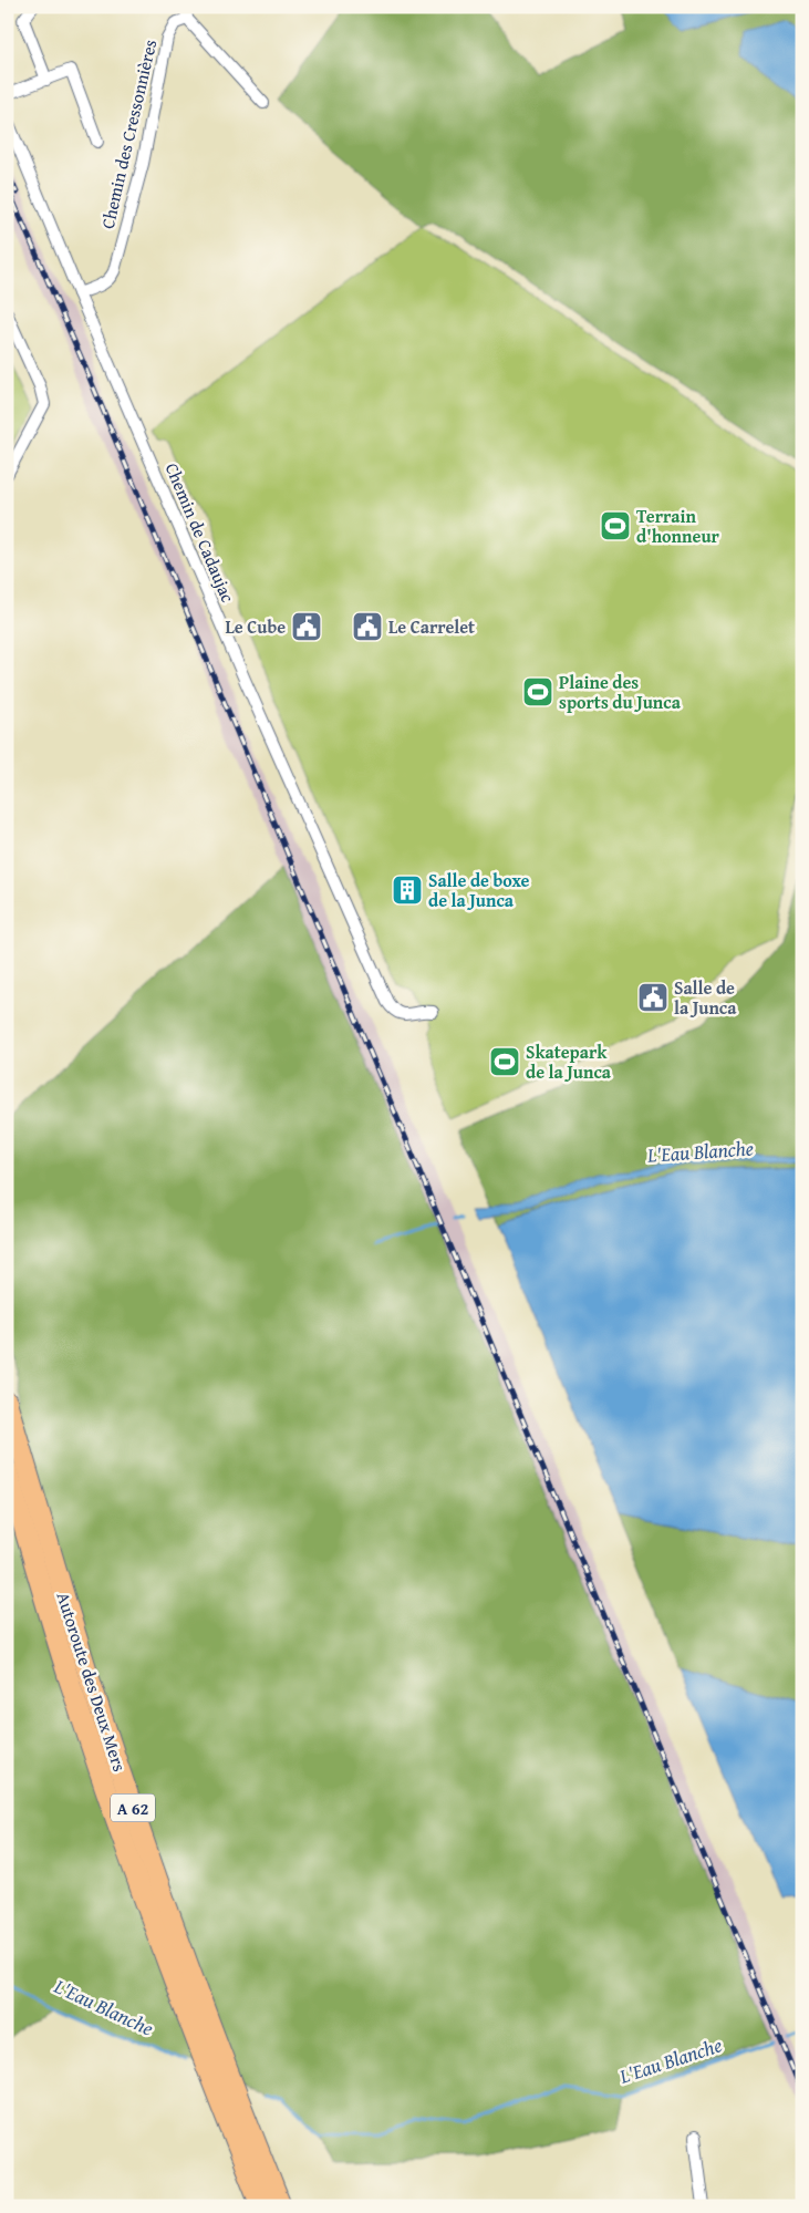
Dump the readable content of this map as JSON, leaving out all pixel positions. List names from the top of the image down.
{
  "streets": {
    "highway": ["Autoroute des Deux Mers", "A 62"],
    "street": ["Chemin des Cressonnières", "Chemin de Cadaujac"]
  },
  "crossings": [
    ["Chemin des Cressonnières", "Chemin de Cadaujac"]
  ],
  "water": ["L'Eau Blanche"],
  "places": {
    "sports": ["Terrain d'honneur", "Plaine des sports du Junca", "Skatepark de la Junca"],
    "public building": ["Le Cube", "Le Carrelet", "Salle de la Junca"],
    "building": ["Salle de boxe de la Junca"]
  }
}
